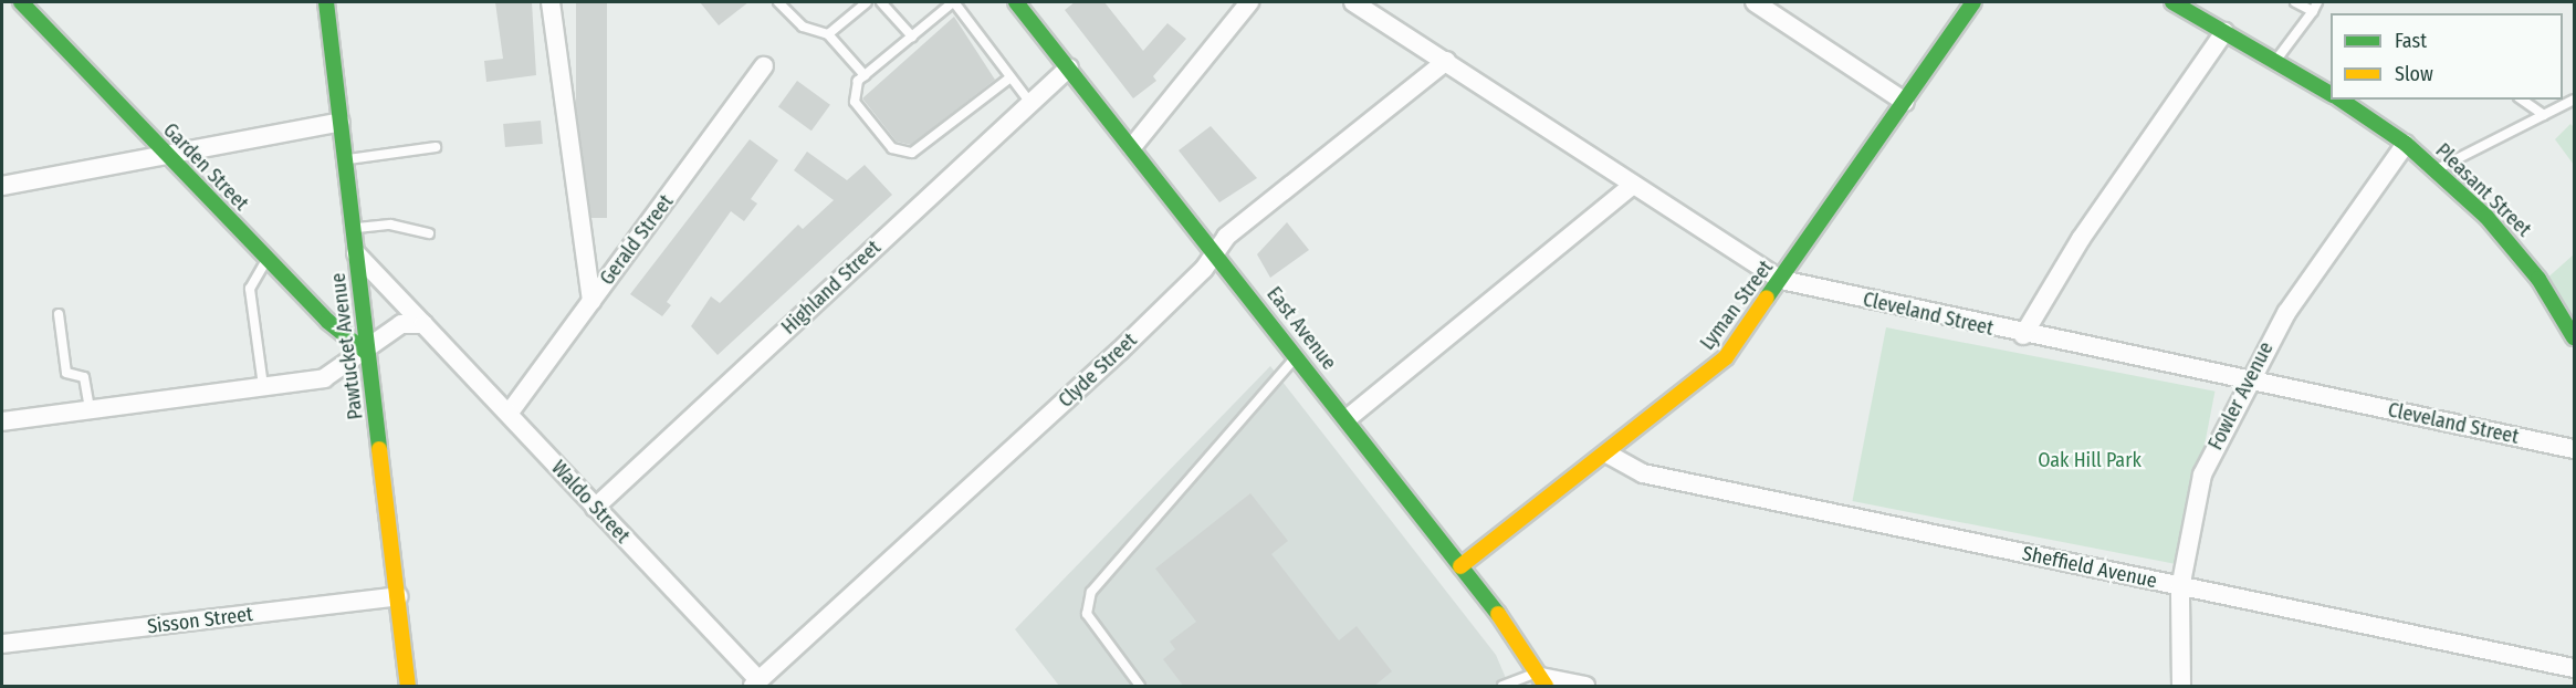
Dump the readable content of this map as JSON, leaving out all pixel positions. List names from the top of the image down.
{
  "streets": {
    "main road": [
      "Garden Street",
      "Pleasant Street",
      "Lyman Street",
      "East Avenue",
      "Pawtucket Avenue"
    ],
    "street": [
      "Gerald Street",
      "Highland Street",
      "Cleveland Street",
      "Clyde Street",
      "Fowler Avenue",
      "Waldo Street",
      "Sheffield Avenue",
      "Sisson Street"
    ]
  },
  "crossings": [
    ["Garden Street", "Pawtucket Avenue"],
    ["Pleasant Street", "Fowler Avenue"],
    ["Gerald Street", "Waldo Street"],
    ["Highland Street", "East Avenue"],
    ["Highland Street", "Waldo Street"],
    ["Lyman Street", "Cleveland Street"],
    ["Lyman Street", "East Avenue"],
    ["Lyman Street", "Sheffield Avenue"],
    ["Cleveland Street", "Clyde Street"],
    ["Cleveland Street", "Fowler Avenue"],
    ["East Avenue", "Clyde Street"],
    ["Pawtucket Avenue", "Waldo Street"],
    ["Pawtucket Avenue", "Sisson Street"],
    ["Clyde Street", "Waldo Street"],
    ["Fowler Avenue", "Sheffield Avenue"]
  ],
  "parks": ["Oak Hill Park"],
  "legend": ["Fast", "Slow"]
}
